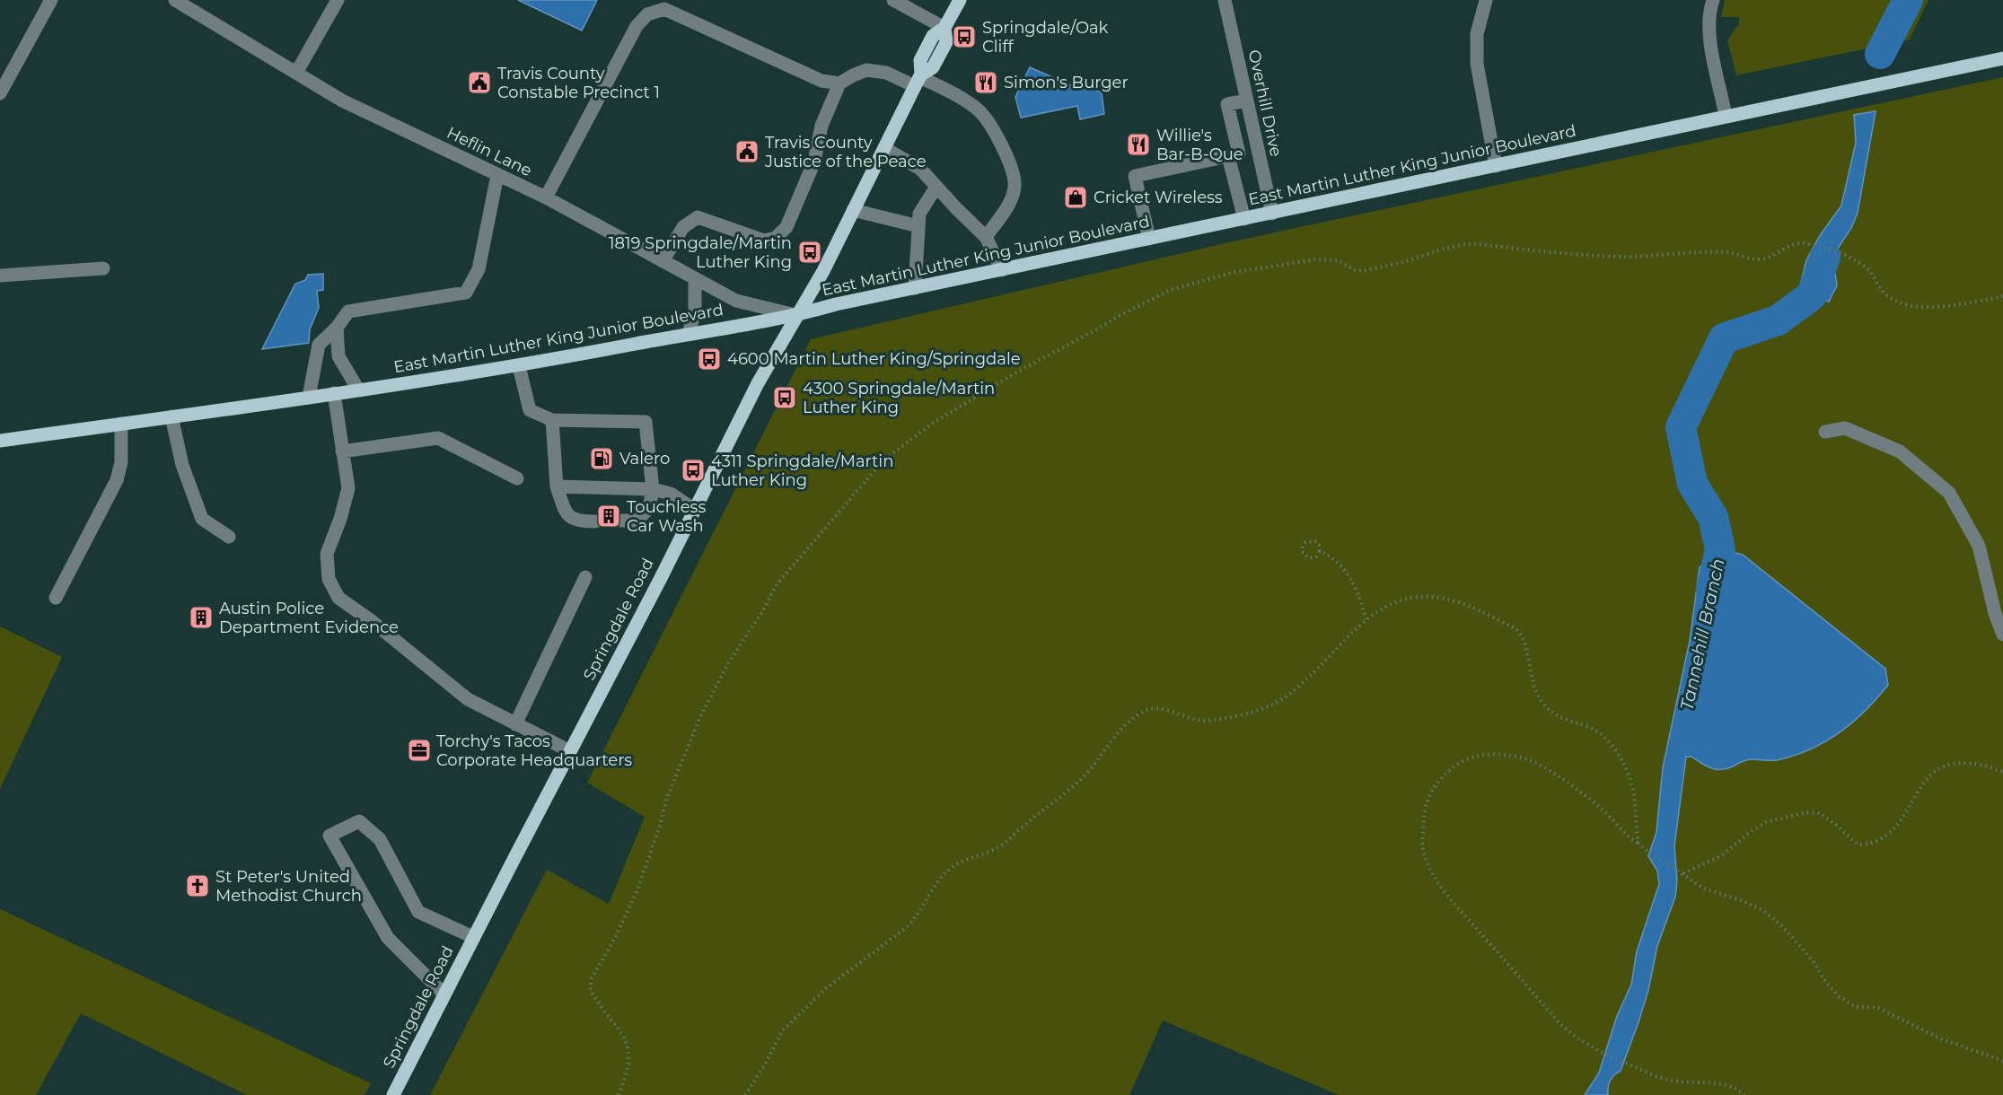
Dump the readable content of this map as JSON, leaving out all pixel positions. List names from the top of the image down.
{
  "streets": {
    "main road": ["East Martin Luther King Junior Boulevard", "Springdale Road"],
    "street": ["Overhill Drive", "Heflin Lane"]
  },
  "crossings": [
    ["Overhill Drive", "East Martin Luther King Junior Boulevard"],
    ["Heflin Lane", "East Martin Luther King Junior Boulevard"],
    ["Heflin Lane", "Springdale Road"],
    ["East Martin Luther King Junior Boulevard", "Springdale Road"]
  ],
  "water": ["Tannehill Branch"],
  "places": {
    "bus stop": [
      "Springdale/Oak Cliff",
      "1819 Springdale/Martin Luther King",
      "4600 Martin Luther King/Springdale",
      "4300 Springdale/Martin Luther King",
      "4311 Springdale/Martin Luther King"
    ],
    "public building": ["Travis County Constable Precinct 1", "Travis County Justice of the Peace"],
    "restaurant": ["Simon's Burger", "Willie's Bar-B-Que"],
    "shop": ["Cricket Wireless"],
    "fuel station": ["Valero"],
    "building": ["Touchless Car Wash", "Austin Police Department Evidence"],
    "office": ["Torchy's Tacos Corporate Headquarters"],
    "church": ["St Peter's United Methodist Church"]
  }
}
